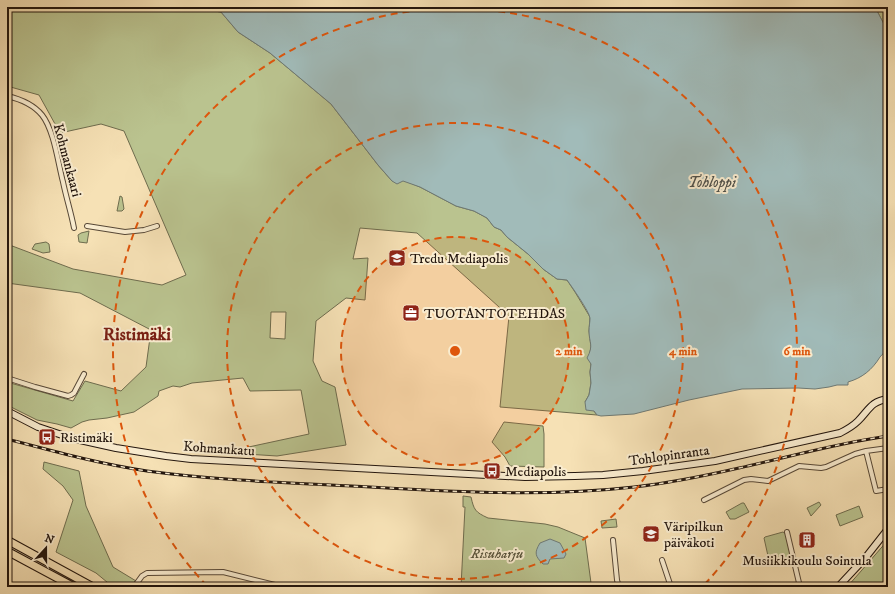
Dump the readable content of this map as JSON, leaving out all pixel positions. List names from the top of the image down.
{
  "streets": {
    "street": ["Kohmankaari", "Kohmankatu", "Tohlopinranta"]
  },
  "crossings": [
    ["Kohmankatu", "Tohlopinranta"]
  ],
  "districts": ["Ristimäki"],
  "water": ["Tohloppi"],
  "parks": ["Risuharju"],
  "places": {
    "school or university": ["Tredu Mediapolis", "Väripilkun päiväkoti"],
    "office": ["TUOTANTOTEHDAS"],
    "bus stop": ["Ristimäki", "Mediapolis"],
    "building": ["Musiikkikoulu Sointula"]
  },
  "north": "top",
  "rings": ["2 min", "4 min", "6 min"]
}
